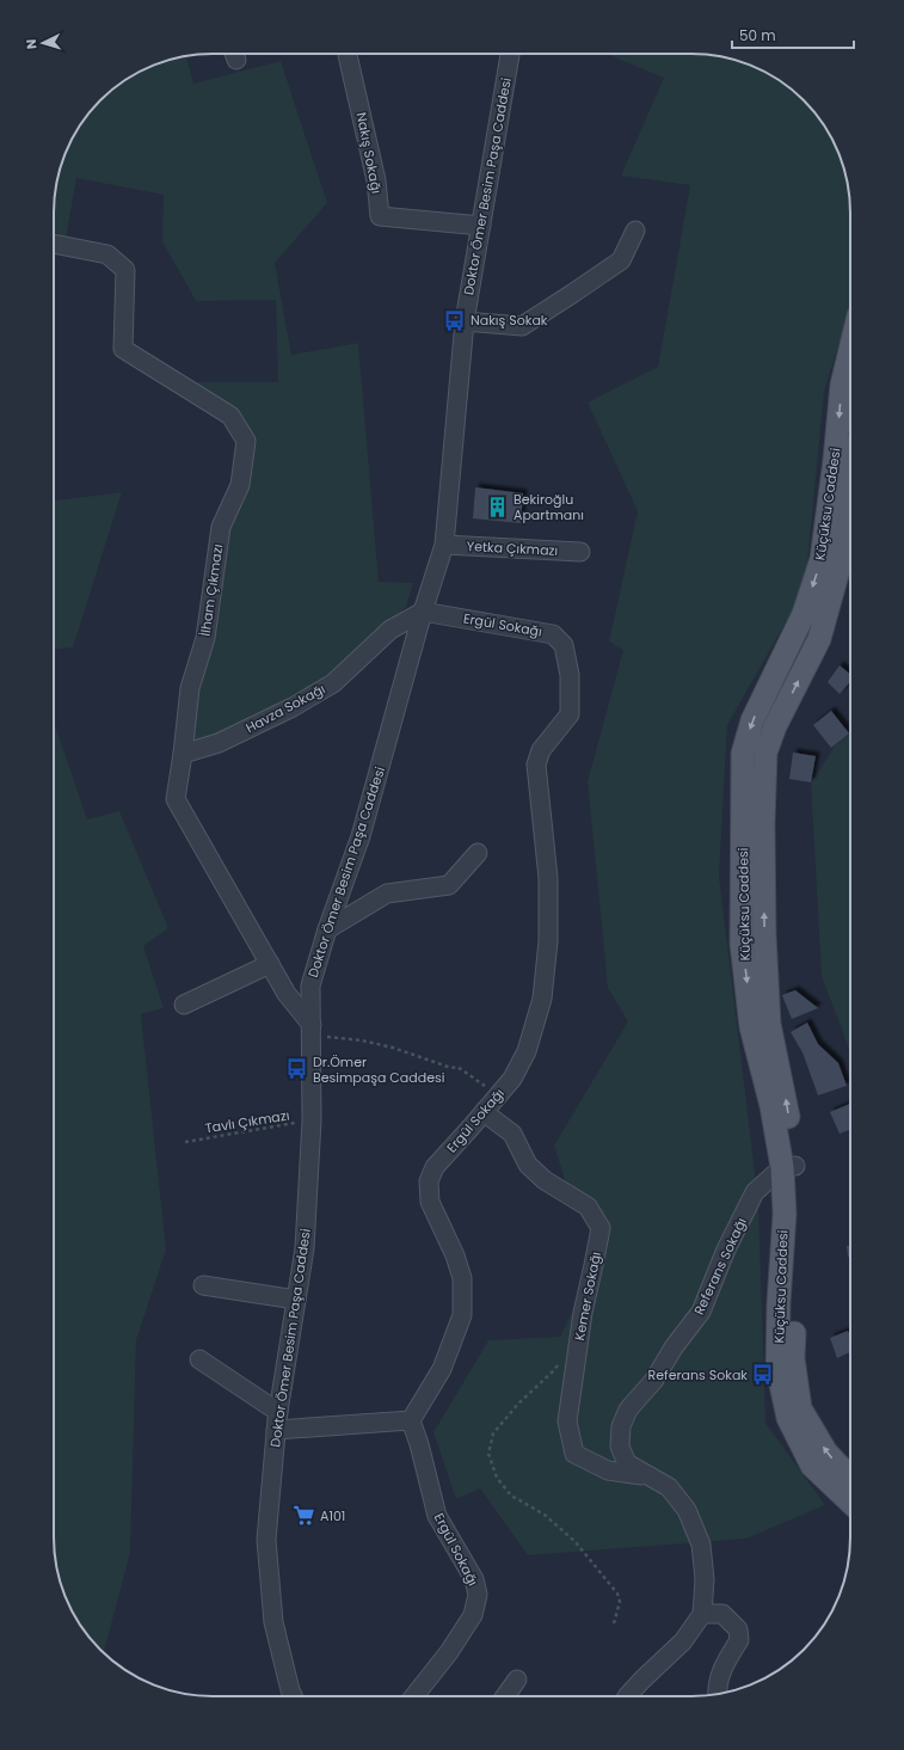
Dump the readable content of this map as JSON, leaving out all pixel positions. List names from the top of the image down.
{
  "streets": {
    "main road": ["Küçüksu Caddesi"],
    "street": [
      "Nakış Sokağı",
      "Doktor Ömer Besim Paşa Caddesi",
      "Yetka Çıkmazı",
      "İlham Çıkmazı",
      "Ergül Sokağı",
      "Havza Sokağı",
      "Referans Sokağı",
      "Kemer Sokağı"
    ],
    "path": ["Tavlı Çıkmazı"]
  },
  "crossings": [
    ["Nakış Sokağı", "Doktor Ömer Besim Paşa Caddesi"],
    ["Doktor Ömer Besim Paşa Caddesi", "Yetka Çıkmazı"],
    ["Doktor Ömer Besim Paşa Caddesi", "İlham Çıkmazı"],
    ["Doktor Ömer Besim Paşa Caddesi", "Ergül Sokağı"],
    ["Doktor Ömer Besim Paşa Caddesi", "Havza Sokağı"],
    ["Doktor Ömer Besim Paşa Caddesi", "Tavlı Çıkmazı"],
    ["Küçüksu Caddesi", "Referans Sokağı"],
    ["İlham Çıkmazı", "Havza Sokağı"],
    ["Ergül Sokağı", "Havza Sokağı"],
    ["Ergül Sokağı", "Kemer Sokağı"],
    ["Referans Sokağı", "Kemer Sokağı"]
  ],
  "places": {
    "bus stop": ["Nakış Sokak", "Dr.Ömer Besimpaşa Caddesi", "Referans Sokak"],
    "building": ["Bekiroğlu Apartmanı"],
    "supermarket": ["A101"]
  },
  "scale_bar": "50 m",
  "north": "left"
}
